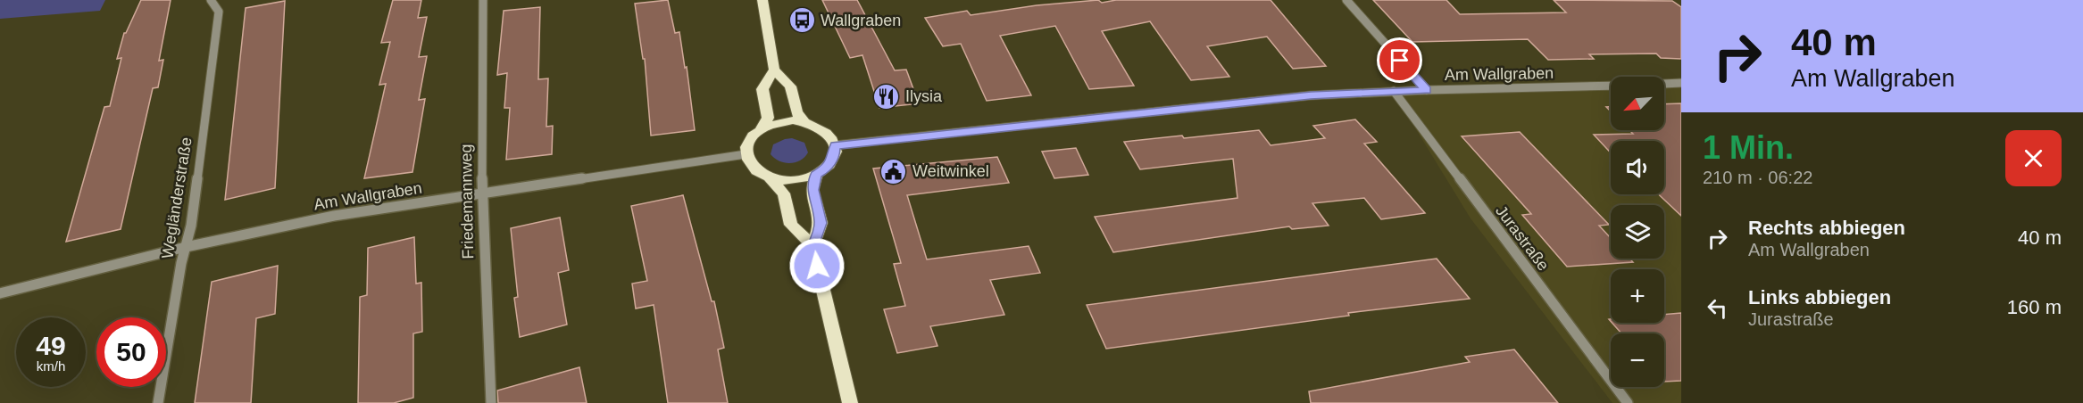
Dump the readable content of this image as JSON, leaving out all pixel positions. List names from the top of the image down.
{
  "streets": {
    "street": [
      "Am Wallgraben",
      "Wegländerstraße",
      "Friedemannweg",
      "Jurastraße"
    ]
  },
  "crossings": [
    ["Am Wallgraben", "Wegländerstraße"],
    ["Am Wallgraben", "Friedemannweg"],
    ["Am Wallgraben", "Jurastraße"]
  ],
  "places": {
    "bus stop": ["Wallgraben"],
    "restaurant": ["Ilysia"],
    "public building": ["Weitwinkel"]
  },
  "north": "bottom left",
  "page": {
    "turn": ["40 m", "Am Wallgraben"],
    "map_buttons": ["+", "−"],
    "heading": ["1 Min.", "210 m · 06:22"],
    "list": [
      {
        "name": "Rechts abbiegen",
        "note": "Am Wallgraben",
        "value": "40 m"
      },
      {
        "name": "Links abbiegen",
        "note": "Jurastraße",
        "value": "160 m"
      }
    ],
    "speed": "49 km/h",
    "limit": "50"
  }
}
